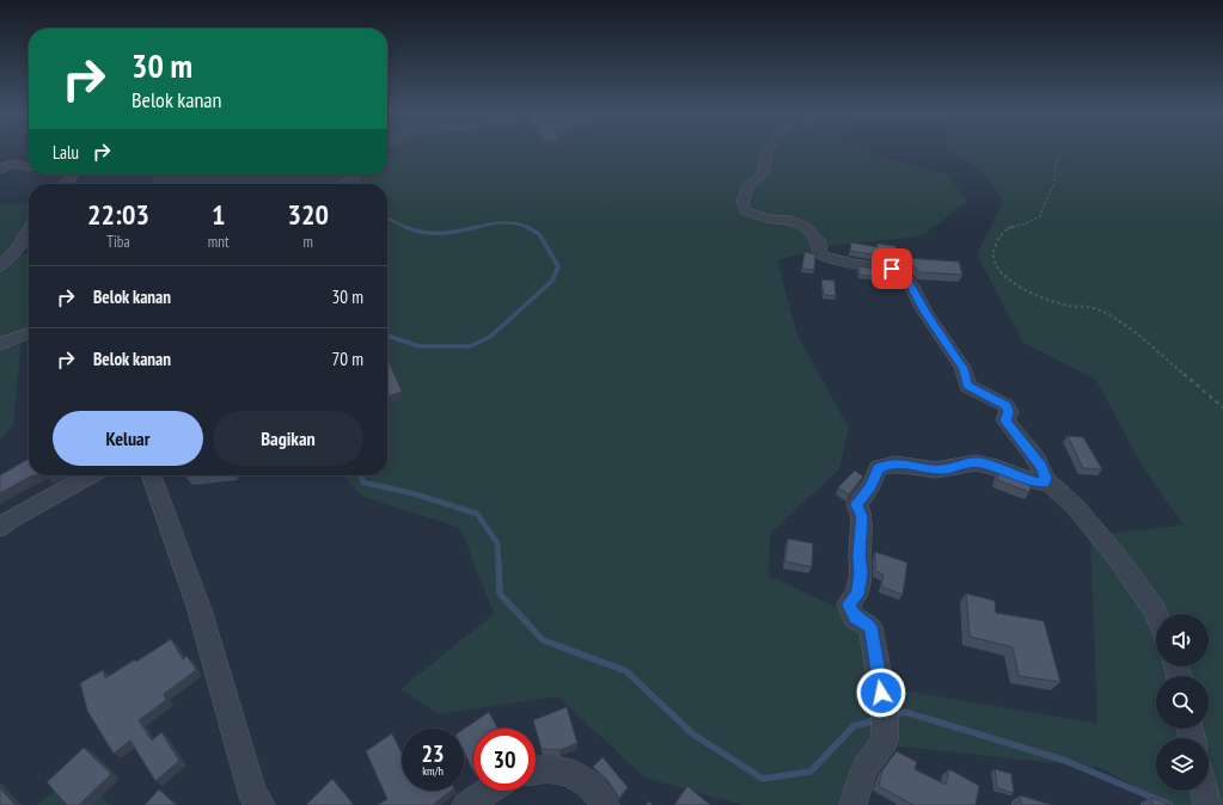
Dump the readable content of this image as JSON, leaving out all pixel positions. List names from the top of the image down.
{
  "page": {
    "turn": ["30 m", "Belok kanan"],
    "then": "Lalu",
    "eta": [
      "22:03",
      "Tiba",
      "1",
      "mnt",
      "320",
      "m"
    ],
    "list": [
      {
        "name": "Belok kanan",
        "value": "30 m"
      },
      {
        "name": "Belok kanan",
        "value": "70 m"
      }
    ],
    "buttons": ["Keluar", "Bagikan"],
    "speed": "23 km/h",
    "limit": "30"
  }
}
